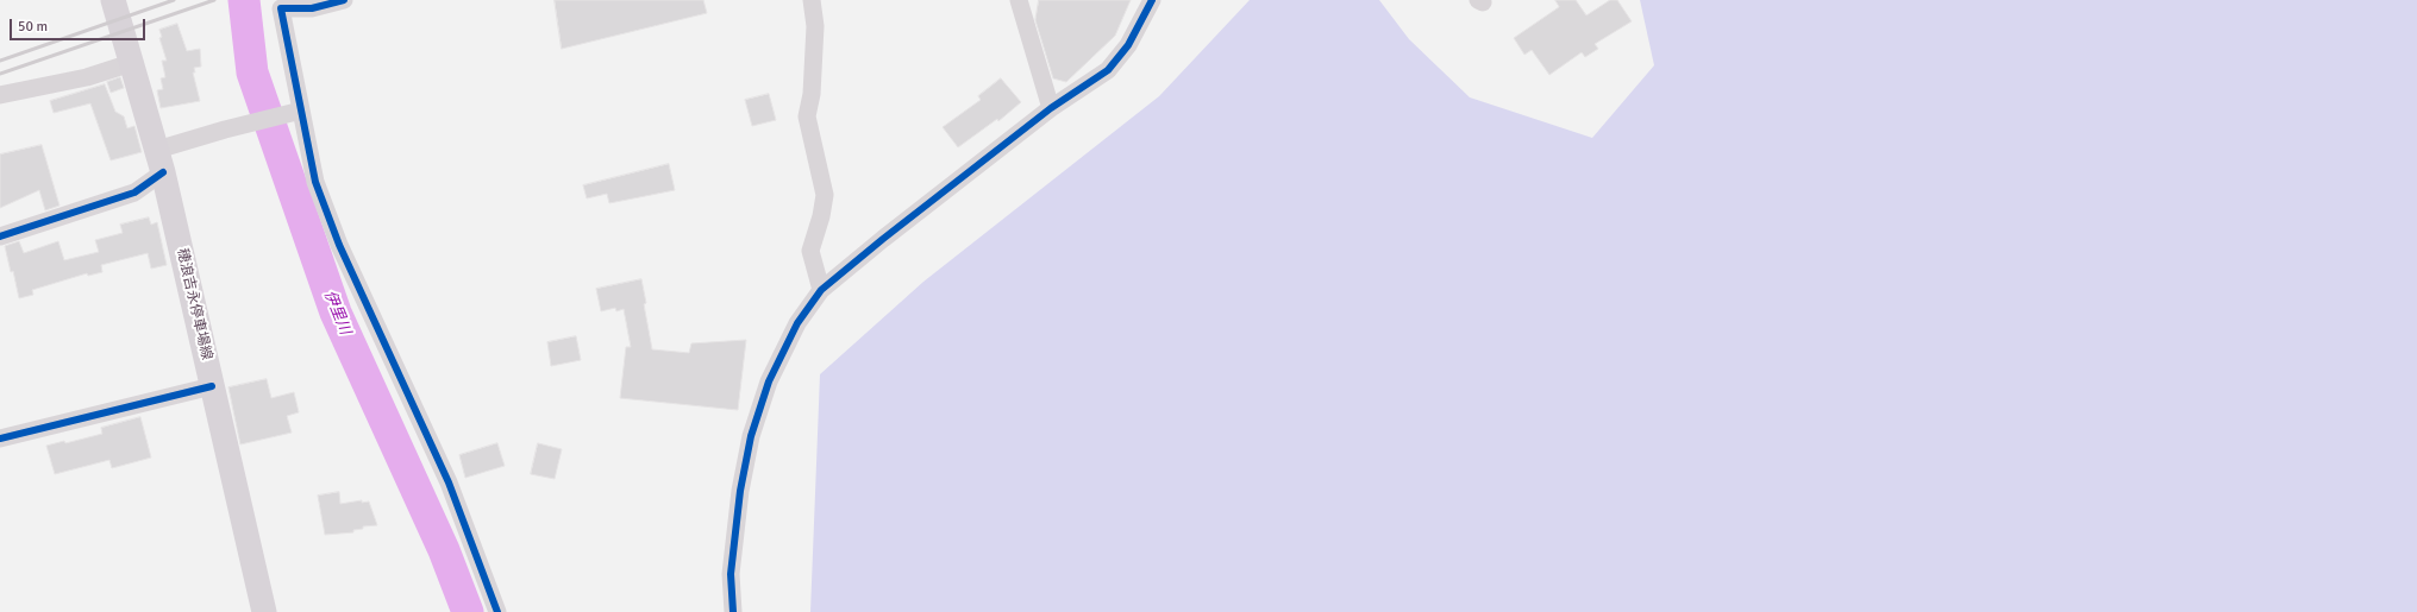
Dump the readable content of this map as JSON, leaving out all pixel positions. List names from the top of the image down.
{
  "streets": {
    "main road": ["穂浪吉永停車場線"]
  },
  "water": ["伊里川"],
  "scale_bar": "50 m"
}
